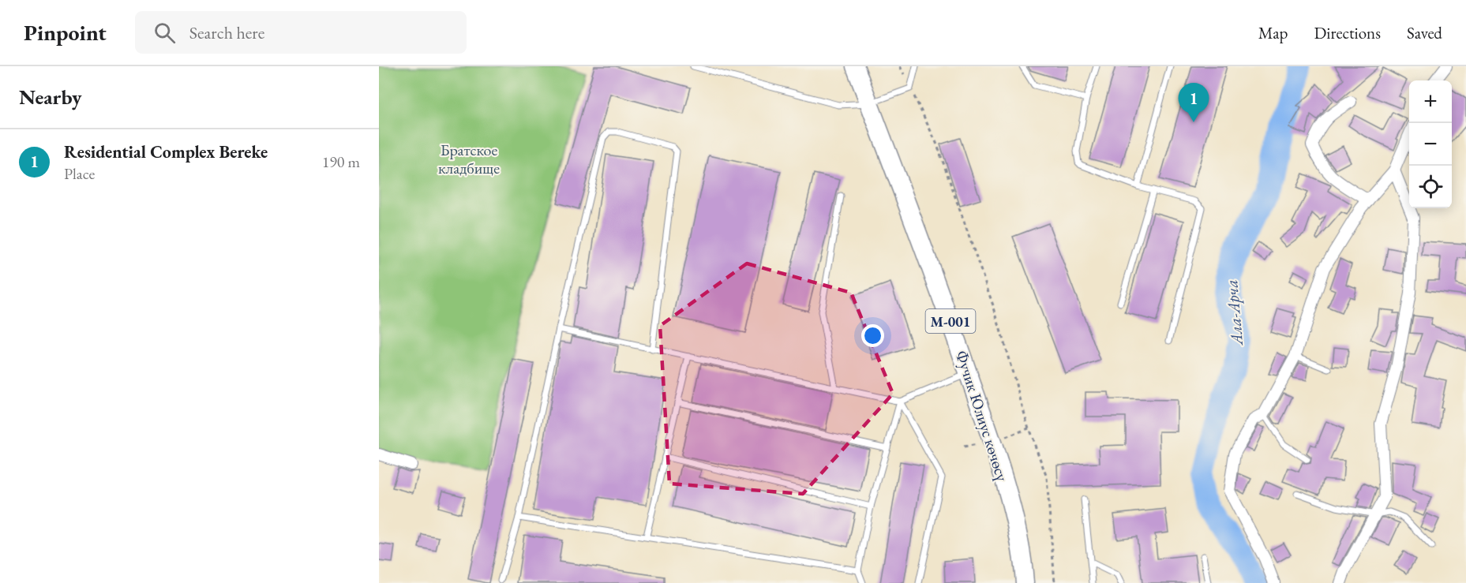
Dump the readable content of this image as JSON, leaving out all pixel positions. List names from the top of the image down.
{
  "streets": {
    "main road": ["М-001", "Фучик Юлиус көчөсү"]
  },
  "water": ["Ала-Арча"],
  "parks": ["Братское кладбище"],
  "page": {
    "header": "Pinpoint",
    "search": "Search here",
    "nav": ["Map", "Directions", "Saved"],
    "heading": "Nearby",
    "map_buttons": ["+", "−"],
    "pins": "1",
    "list": [
      {
        "mark": "1",
        "name": "Residential Complex Bereke",
        "note": "Place",
        "value": "190 m"
      }
    ]
  }
}
